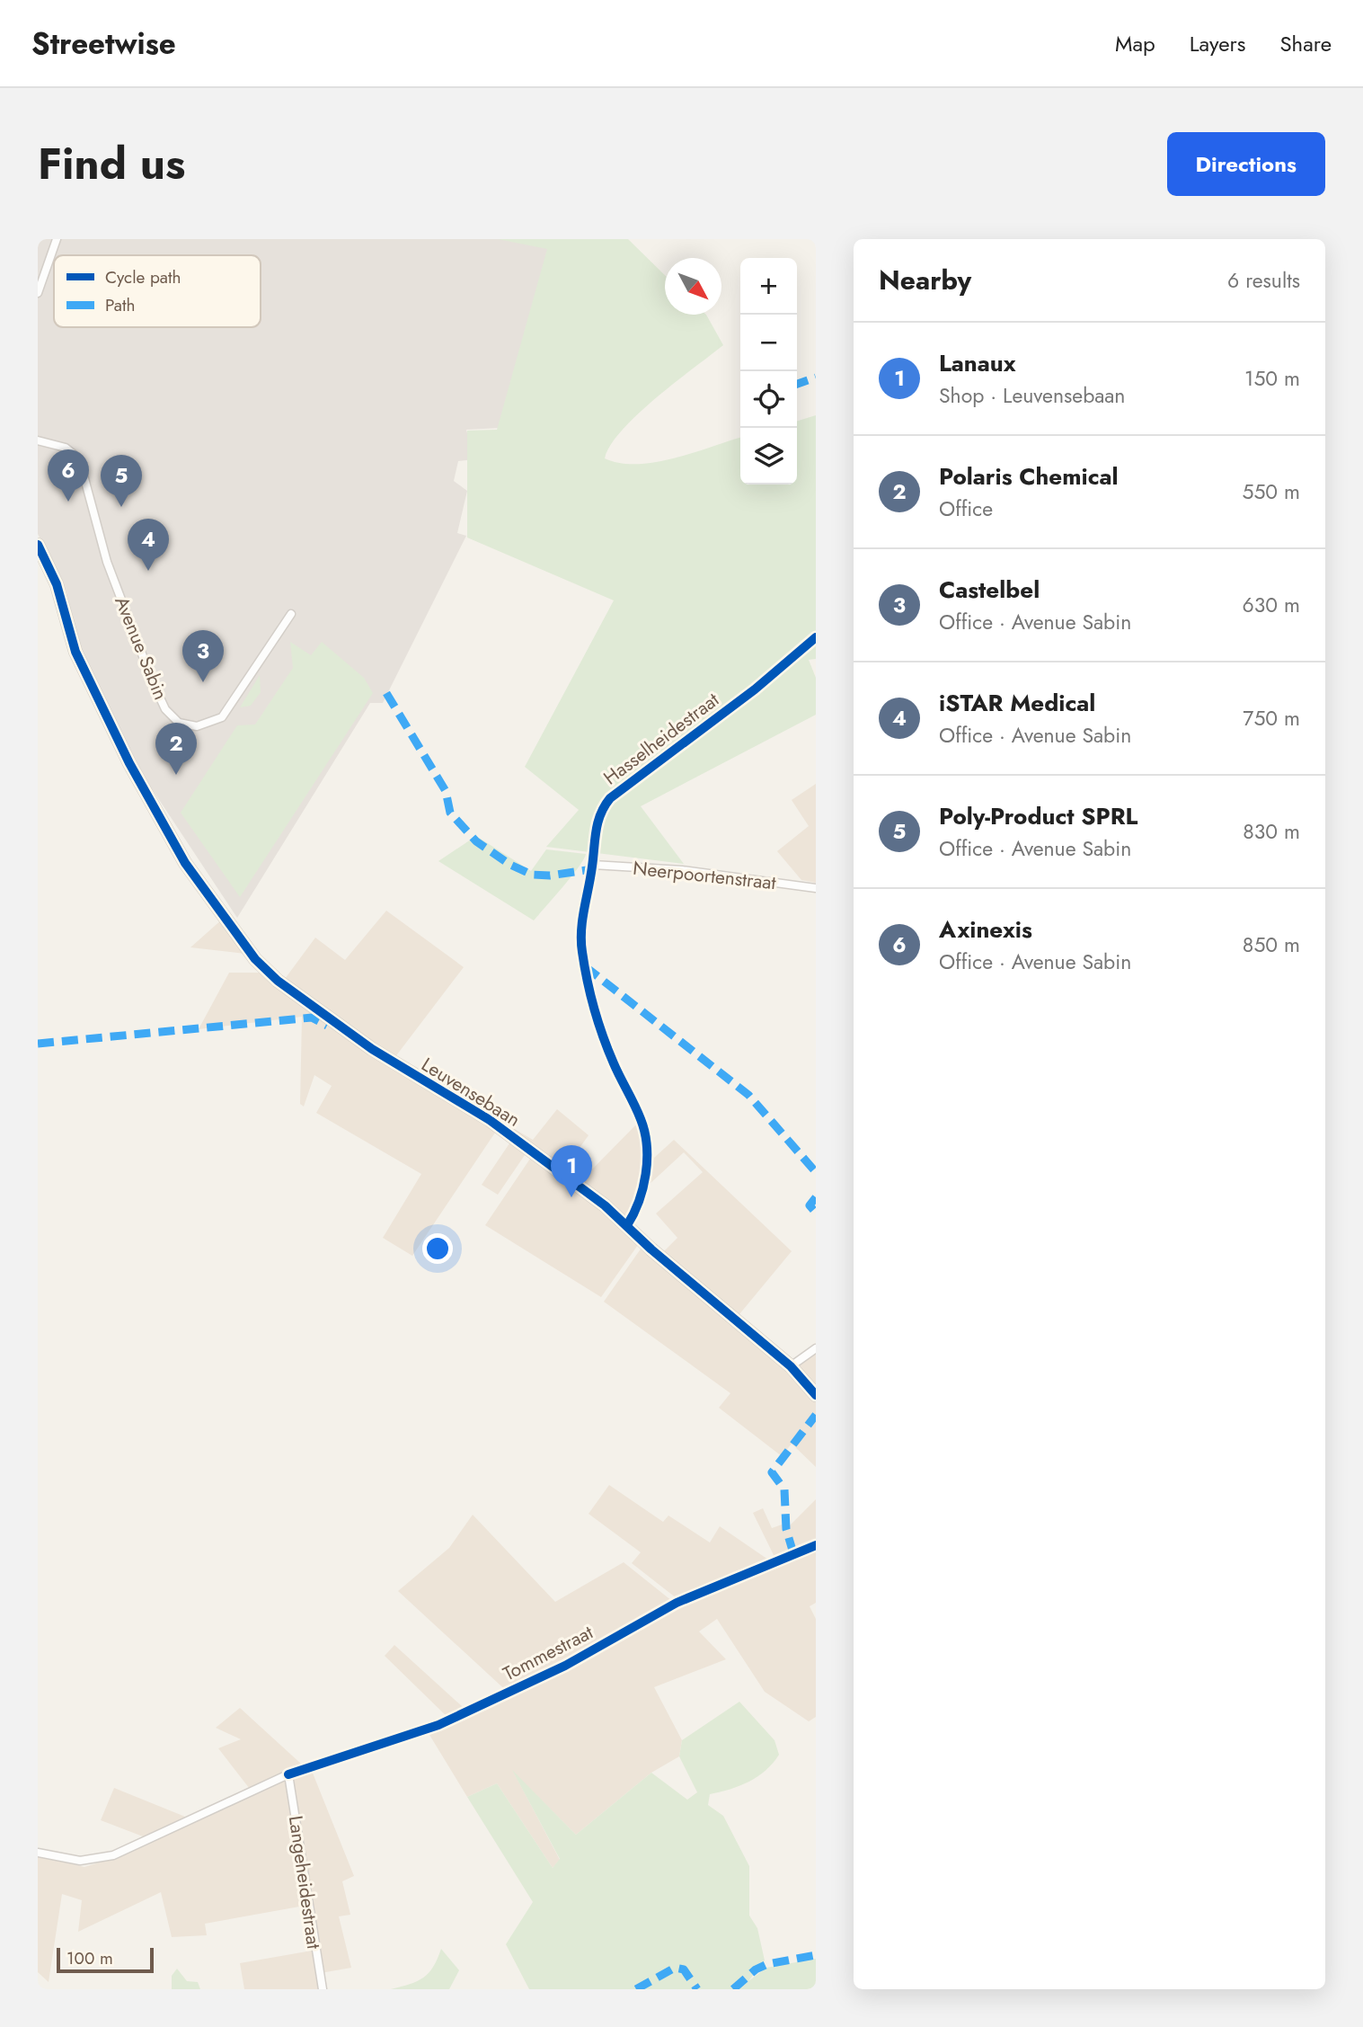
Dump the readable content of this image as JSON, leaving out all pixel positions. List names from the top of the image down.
{
  "streets": {
    "street": [
      "Avenue Sabin",
      "Hasselheidestraat",
      "Neerpoortenstraat",
      "Leuvensebaan",
      "Tommestraat",
      "Langeheidestraat"
    ]
  },
  "crossings": [
    ["Hasselheidestraat", "Neerpoortenstraat"],
    ["Hasselheidestraat", "Leuvensebaan"],
    ["Tommestraat", "Langeheidestraat"]
  ],
  "legend": ["Cycle path", "Path"],
  "scale_bar": "100 m",
  "north": "bottom right",
  "page": {
    "header": "Streetwise",
    "nav": ["Map", "Layers", "Share"],
    "title": "Find us",
    "buttons": "Directions",
    "heading": ["Nearby", "6 results"],
    "map_buttons": ["+", "−"],
    "list": [
      {
        "mark": "1",
        "name": "Lanaux",
        "note": "Shop · Leuvensebaan",
        "value": "150 m"
      },
      {
        "mark": "2",
        "name": "Polaris Chemical",
        "note": "Office",
        "value": "550 m"
      },
      {
        "mark": "3",
        "name": "Castelbel",
        "note": "Office · Avenue Sabin",
        "value": "630 m"
      },
      {
        "mark": "4",
        "name": "iSTAR Medical",
        "note": "Office · Avenue Sabin",
        "value": "750 m"
      },
      {
        "mark": "5",
        "name": "Poly-Product SPRL",
        "note": "Office · Avenue Sabin",
        "value": "830 m"
      },
      {
        "mark": "6",
        "name": "Axinexis",
        "note": "Office · Avenue Sabin",
        "value": "850 m"
      }
    ],
    "pins": [
      "6",
      "5",
      "4",
      "3",
      "2",
      "1"
    ],
    "scale": "100 m"
  }
}
